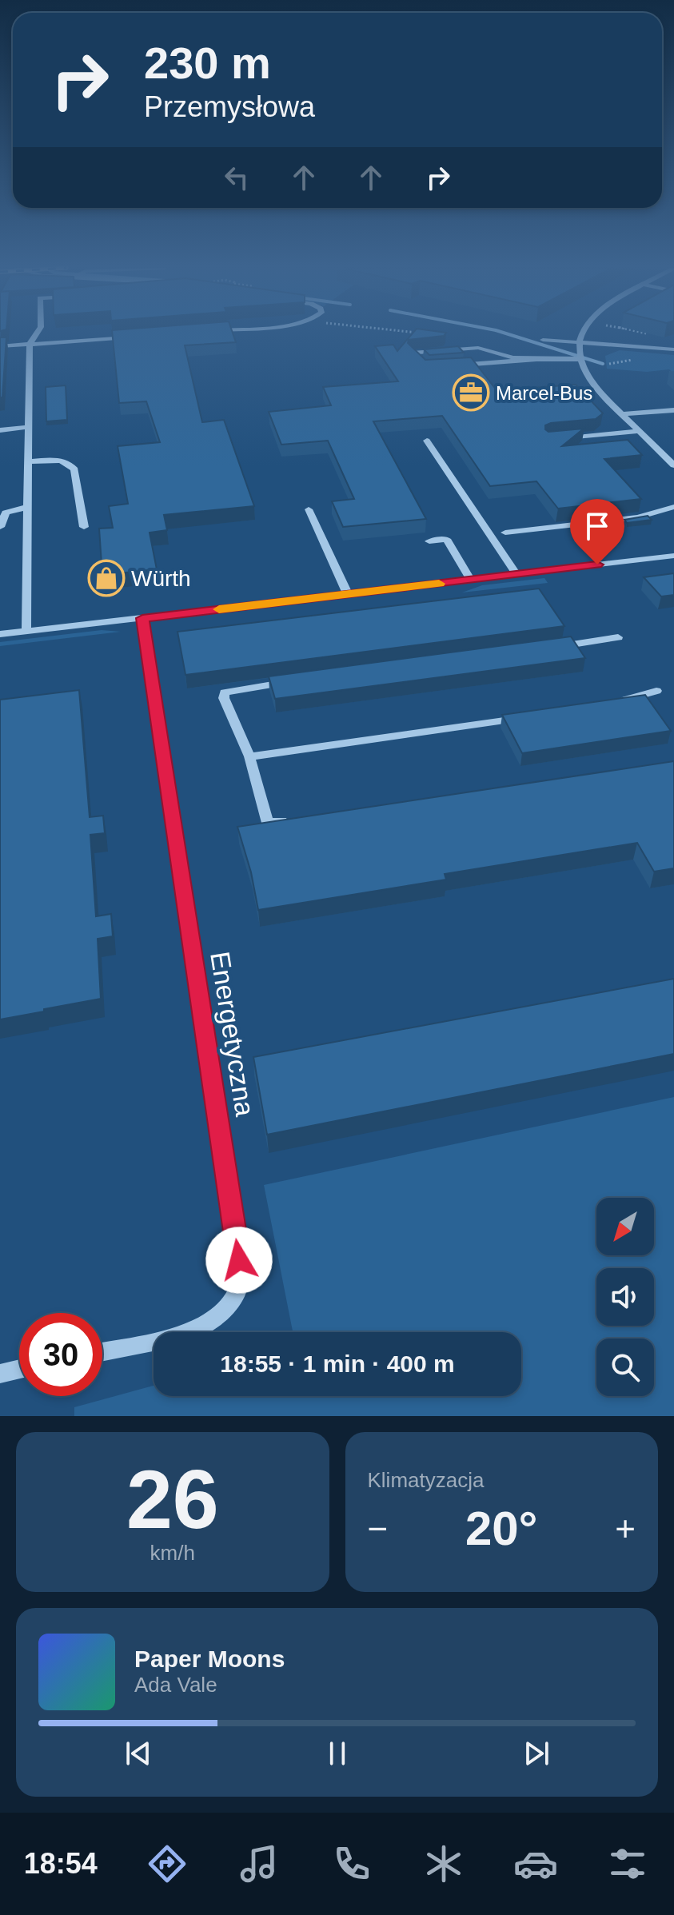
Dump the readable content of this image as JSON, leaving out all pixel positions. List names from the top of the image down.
{
  "streets": {
    "street": ["Energetyczna"]
  },
  "places": {
    "office": ["Marcel-Bus"],
    "shop": ["Würth"]
  },
  "north": "bottom left",
  "page": {
    "turn": ["230 m", "Przemysłowa"],
    "limit": "30",
    "trip": "18:55 · 1 min · 400 m",
    "tile": [
      ["26", "km/h"],
      "Klimatyzacja"
    ],
    "heat": ["−", "20°", "+"],
    "song": ["Paper Moons", "Ada Vale"],
    "tabs": "18:54"
  }
}
